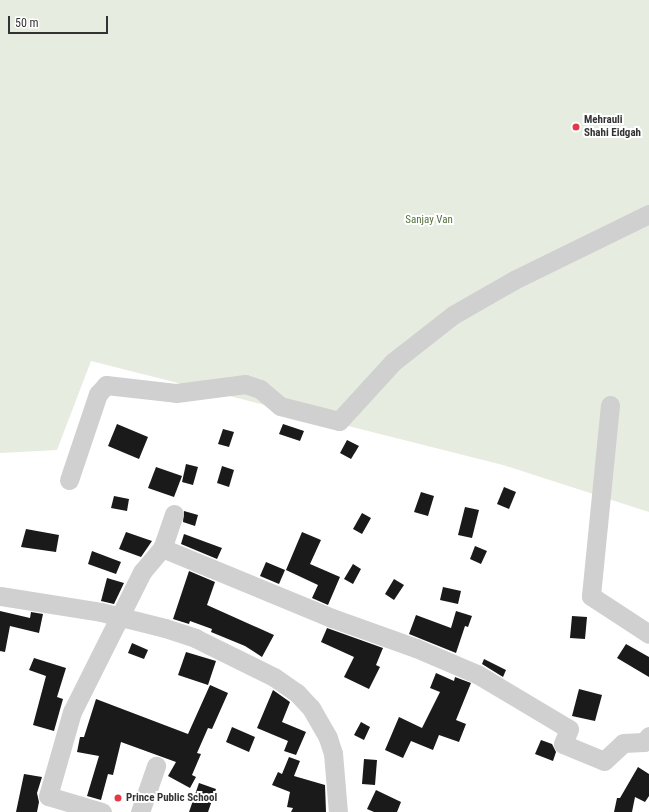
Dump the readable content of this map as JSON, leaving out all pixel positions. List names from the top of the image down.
{
  "parks": ["Sanjay Van"],
  "places": ["Mehrauli Shahi Eidgah", "Prince Public School"],
  "scale_bar": "50 m"
}
